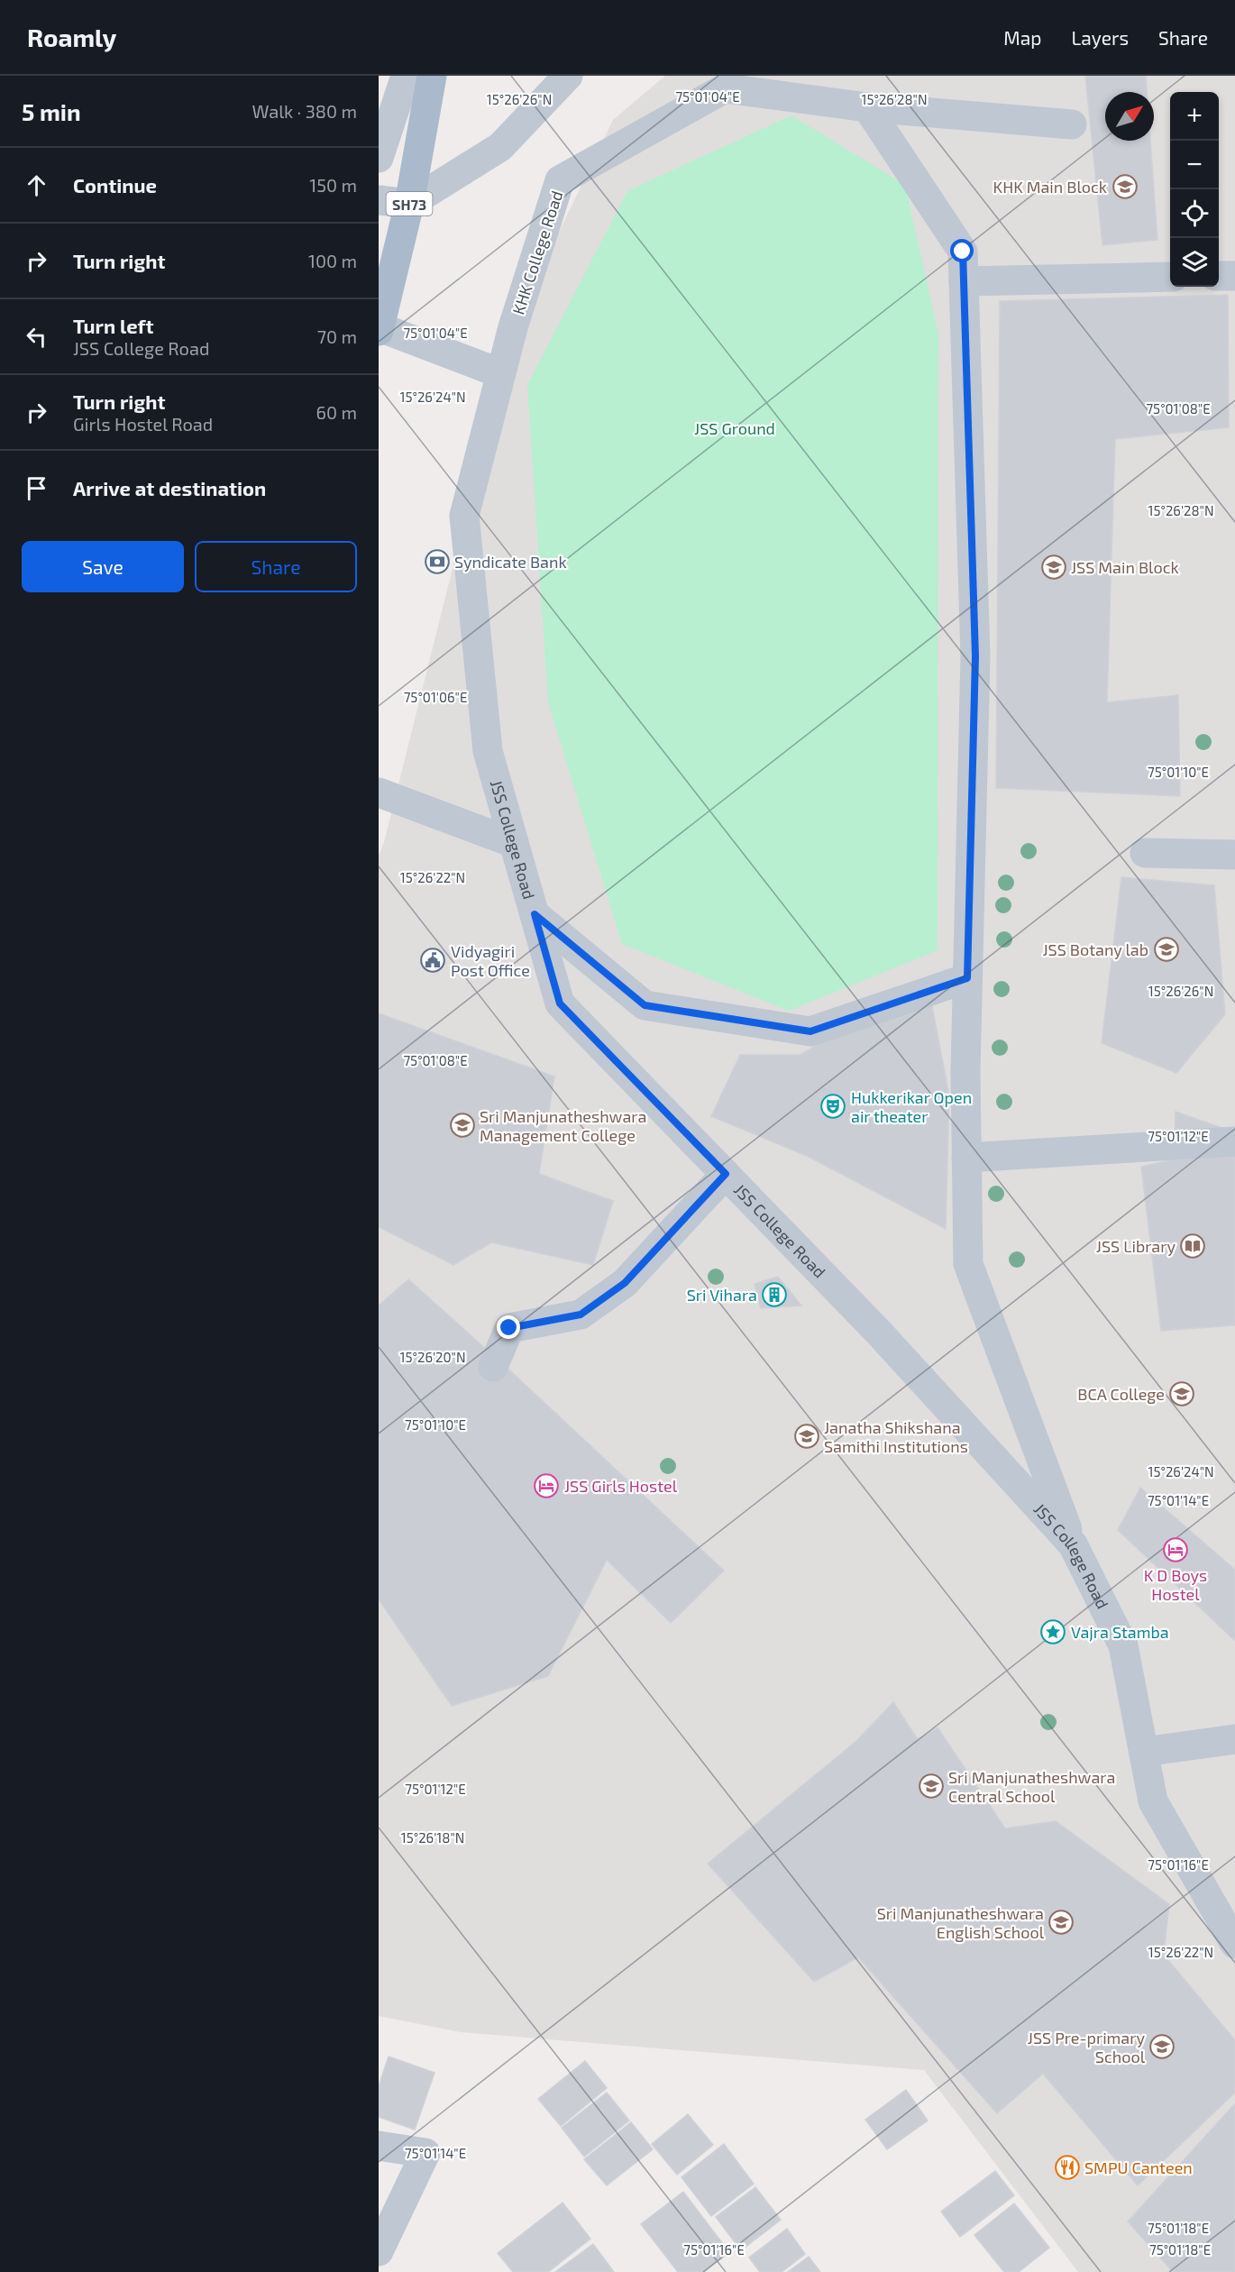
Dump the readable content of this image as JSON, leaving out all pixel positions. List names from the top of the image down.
{
  "streets": {
    "main road": ["SH73"],
    "street": ["KHK College Road", "JSS College Road"]
  },
  "crossings": [
    ["KHK College Road", "JSS College Road"]
  ],
  "parks": ["JSS Ground"],
  "places": {
    "school or university": [
      "KHK Main Block",
      "JSS Main Block",
      "JSS Botany lab",
      "Sri Manjunatheshwara Management College",
      "BCA College",
      "Janatha Shikshana Samithi Institutions",
      "Sri Manjunatheshwara Central School",
      "Sri Manjunatheshwara English School",
      "JSS Pre-primary School"
    ],
    "bank": ["Syndicate Bank"],
    "public building": ["Vidyagiri Post Office"],
    "theatre": ["Hukkerikar Open air theater"],
    "library": ["JSS Library"],
    "building": ["Sri Vihara"],
    "hotel": ["JSS Girls Hostel", "K D Boys Hostel"],
    "place": ["Vajra Stamba"],
    "restaurant": ["SMPU Canteen"]
  },
  "north": "top right",
  "page": {
    "header": "Roamly",
    "nav": ["Map", "Layers", "Share"],
    "heading": ["5 min", "Walk · 380 m"],
    "map_buttons": ["+", "−"],
    "list": [
      ["Continue", "150 m"],
      ["Turn right", "100 m"],
      ["Turn left", "JSS College Road", "70 m"],
      ["Turn right", "Girls Hostel Road", "60 m"],
      "Arrive at destination"
    ],
    "buttons": ["Save", "Share"]
  },
  "coordinates": [
    "75°01'04\"E",
    "15°26'26\"N",
    "15°26'28\"N",
    "15°26'24\"N",
    "75°01'08\"E",
    "75°01'06\"E",
    "75°01'10\"E",
    "15°26'22\"N",
    "75°01'12\"E",
    "15°26'20\"N",
    "75°01'14\"E",
    "15°26'18\"N",
    "75°01'16\"E",
    "75°01'18\"E"
  ]
}
